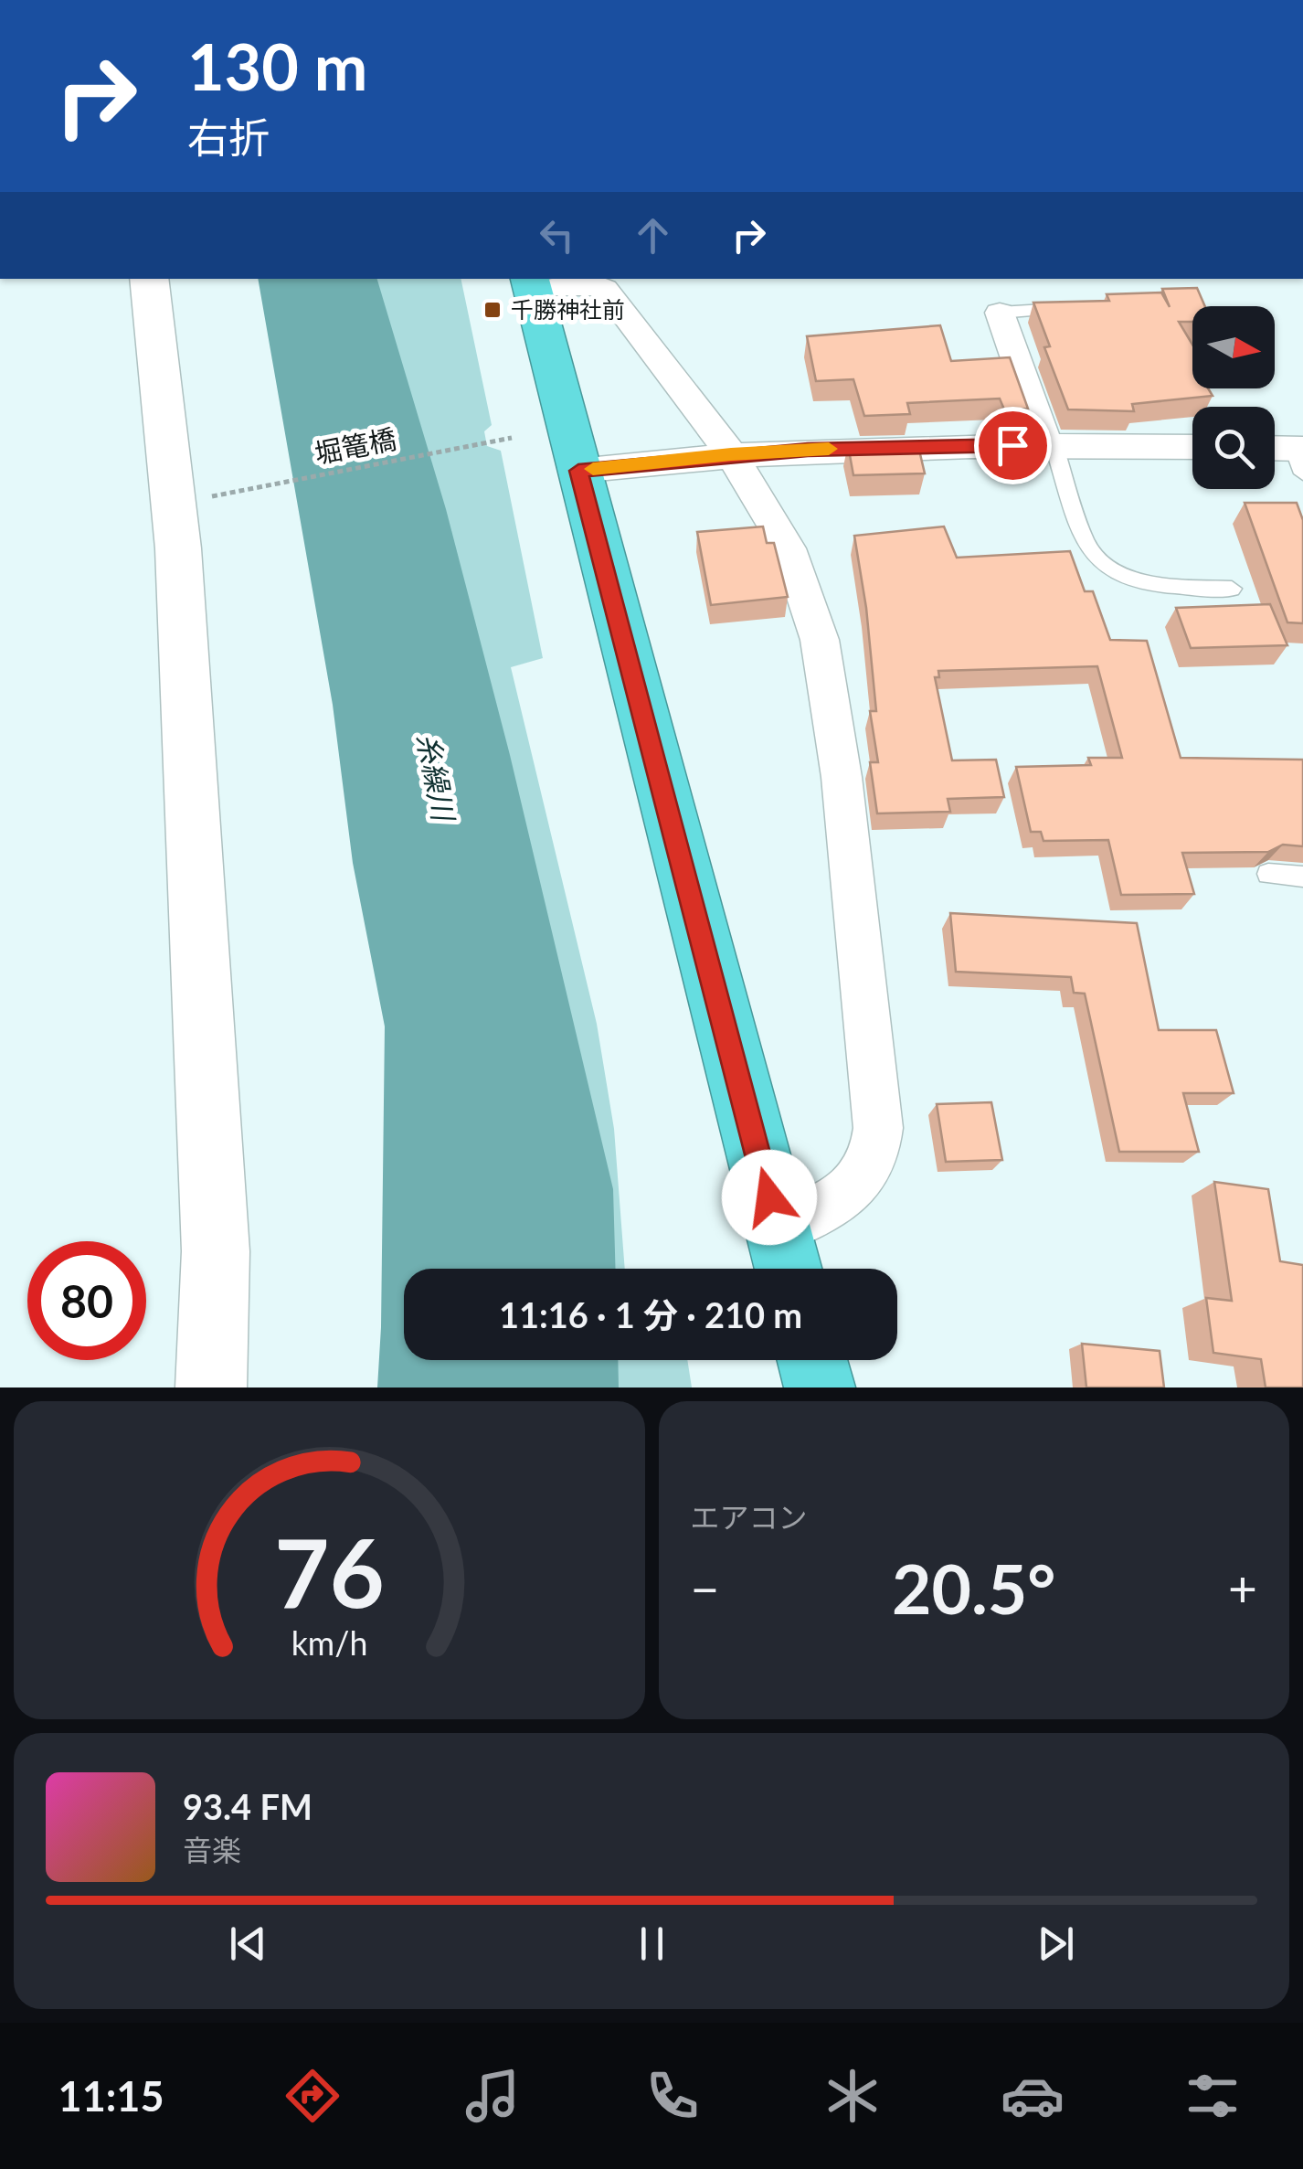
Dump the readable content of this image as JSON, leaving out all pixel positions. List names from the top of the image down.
{
  "streets": {
    "path": ["堀篭橋"]
  },
  "water": ["糸繰川"],
  "places": {
    "transit": ["千勝神社前"]
  },
  "north": "right",
  "page": {
    "turn": ["130 m", "右折"],
    "limit": "80",
    "trip": "11:16 · 1 分 · 210 m",
    "tile": "エアコン",
    "heat": ["−", "20.5°", "+"],
    "song": ["93.4 FM", "音楽"],
    "tabs": "11:15",
    "gauge": ["76", "km/h"]
  }
}
